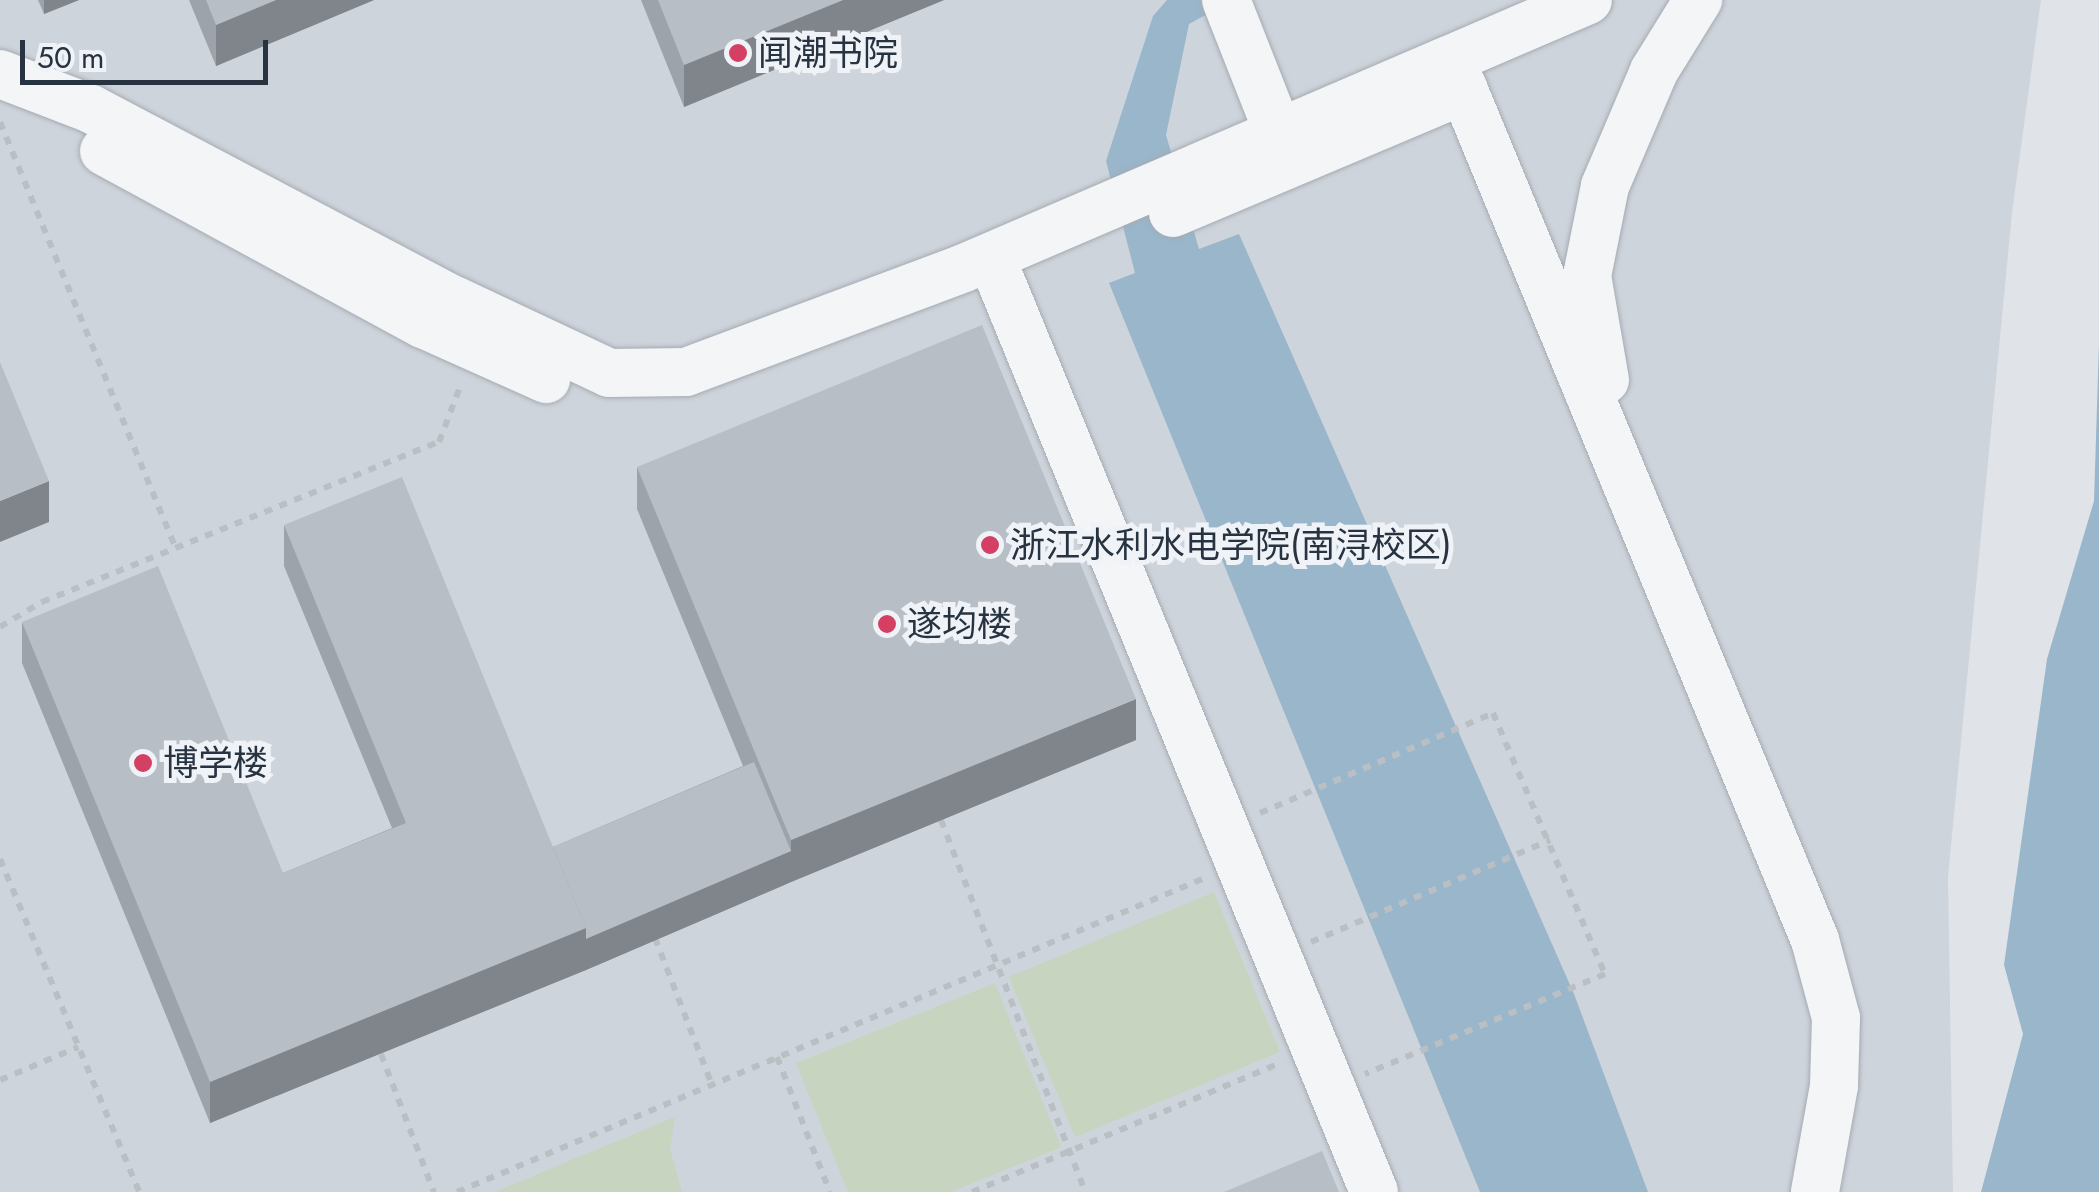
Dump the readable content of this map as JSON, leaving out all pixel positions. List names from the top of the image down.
{
  "places": [
    "闻潮书院",
    "浙江水利水电学院(南浔校区)",
    "遂均楼",
    "博学楼"
  ],
  "scale_bar": "50 m"
}
